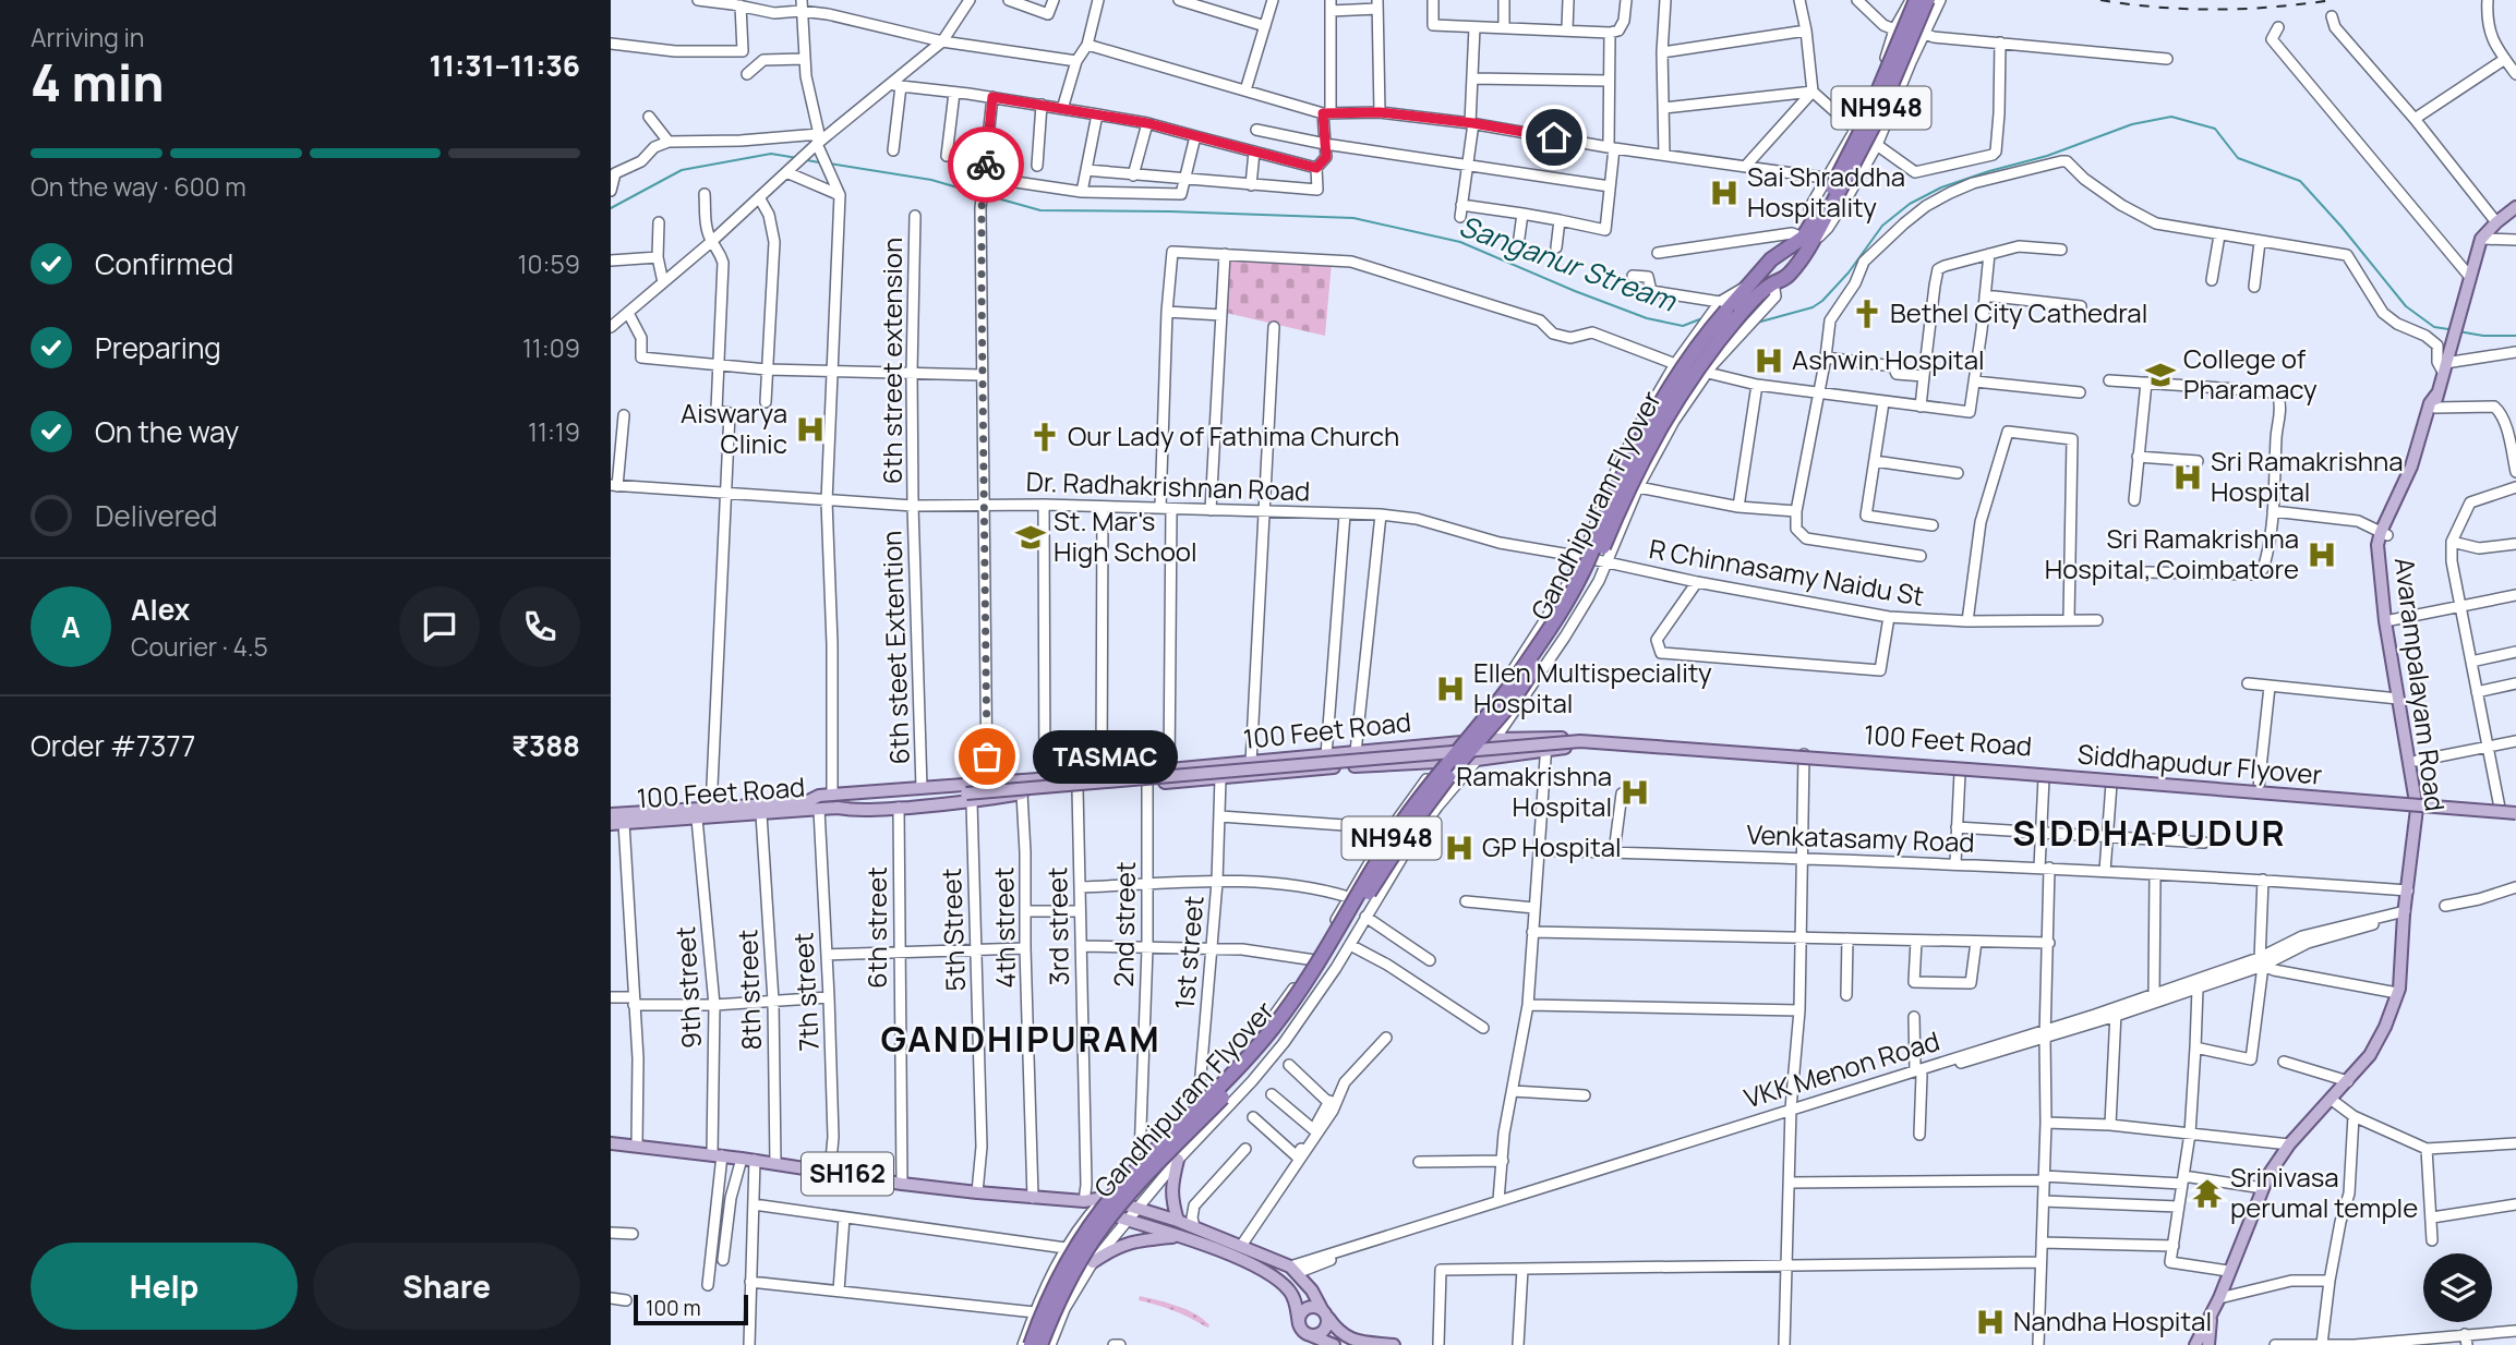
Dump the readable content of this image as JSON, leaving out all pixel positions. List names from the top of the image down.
{
  "streets": {
    "highway": ["NH948", "Gandhipuram Flyover"],
    "main road": [
      "Avarampalayam Road",
      "100 Feet Road",
      "Siddhapudur Flyover",
      "SH162"
    ],
    "street": [
      "6th street extension",
      "Dr. Radhakrishnan Road",
      "R Chinnasamy Naidu St",
      "6th steet Extention",
      "Venkatasamy Road",
      "2nd street",
      "3rd street",
      "6th street",
      "4th street",
      "5th Street",
      "1st street",
      "9th street",
      "8th street",
      "7th street",
      "VKK Menon Road"
    ]
  },
  "crossings": [
    ["NH948", "Gandhipuram Flyover"],
    ["6th street extension", "Dr. Radhakrishnan Road"],
    ["6th street extension", "6th steet Extention"],
    ["Dr. Radhakrishnan Road", "R Chinnasamy Naidu St"],
    ["Dr. Radhakrishnan Road", "6th steet Extention"],
    ["6th steet Extention", "100 Feet Road"],
    ["Avarampalayam Road", "100 Feet Road"],
    ["Avarampalayam Road", "Venkatasamy Road"],
    ["Avarampalayam Road", "VKK Menon Road"],
    ["100 Feet Road", "Siddhapudur Flyover"],
    ["100 Feet Road", "2nd street"],
    ["100 Feet Road", "3rd street"],
    ["100 Feet Road", "6th street"],
    ["100 Feet Road", "4th street"],
    ["100 Feet Road", "5th Street"],
    ["100 Feet Road", "1st street"],
    ["100 Feet Road", "9th street"],
    ["100 Feet Road", "8th street"],
    ["100 Feet Road", "7th street"],
    ["Siddhapudur Flyover", "5th Street"],
    ["3rd street", "SH162"],
    ["6th street", "SH162"],
    ["4th street", "SH162"],
    ["5th Street", "SH162"],
    ["9th street", "SH162"],
    ["8th street", "SH162"],
    ["7th street", "SH162"],
    ["VKK Menon Road", "SH162"]
  ],
  "districts": ["SIDDHAPUDUR", "GANDHIPURAM"],
  "water": ["Sanganur Stream"],
  "places": {
    "hospital": [
      "Sai Shraddha Hospitality",
      "Ashwin Hospital",
      "Aiswarya Clinic",
      "Sri Ramakrishna Hospital",
      "Sri Ramakrishna Hospital, Coimbatore",
      "Ellen Multispeciality Hospital",
      "Ramakrishna Hospital",
      "GP Hospital",
      "Nandha Hospital"
    ],
    "church": ["Bethel City Cathedral", "Our Lady of Fathima Church"],
    "school or university": ["College of Pharamacy", "St. Mar's High School"],
    "other": ["TASMAC"],
    "temple": ["Srinivasa perumal temple"]
  },
  "scale_bar": "100 m",
  "page": {
    "heading": ["4 min", "Arriving in", "11:31–11:36"],
    "panel": [
      "Alex",
      "Courier · 4.5",
      "Order #7377",
      "₹388"
    ],
    "bar": "On the way · 600 m",
    "list": [
      ["Confirmed", "10:59"],
      ["Preparing", "11:09"],
      ["On the way", "11:19"],
      "Delivered"
    ],
    "round": "A",
    "bubble": "TASMAC",
    "buttons": ["Help", "Share"],
    "scale": "100 m"
  }
}
